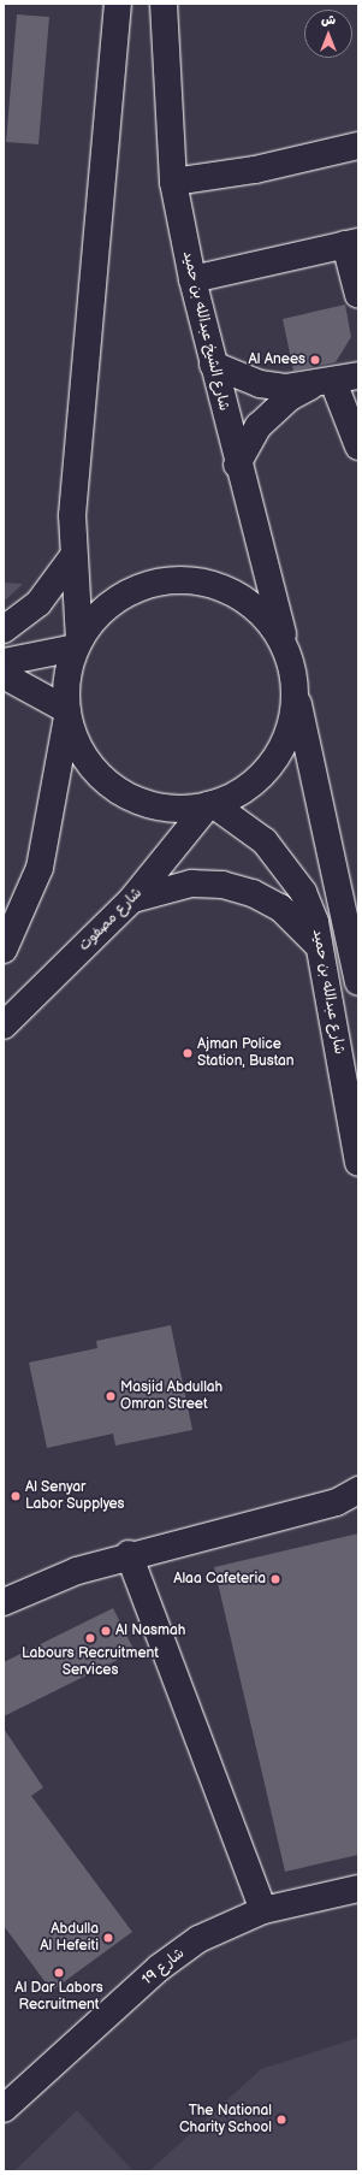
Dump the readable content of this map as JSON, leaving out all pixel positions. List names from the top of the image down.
{
  "streets": {
    "street": [
      "شارع الشيخ عبدالله بن حميد",
      "شارع مصفوت",
      "شارع عبدالله بن حميد",
      "شارع 19"
    ]
  },
  "crossings": [
    ["شارع الشيخ عبدالله بن حميد", "شارع عبدالله بن حميد"],
    ["شارع مصفوت", "شارع عبدالله بن حميد"]
  ],
  "places": [
    "Al Anees",
    "Ajman Police Station, Bustan",
    "Masjid Abdullah Omran Street",
    "Al Senyar Labor Supplyes",
    "Alaa Cafeteria",
    "Al Nasmah",
    "Labours Recruitment Services",
    "Abdulla Al Hefeiti",
    "Al Dar Labors Recruitment",
    "The National Charity School"
  ],
  "north": "top"
}
